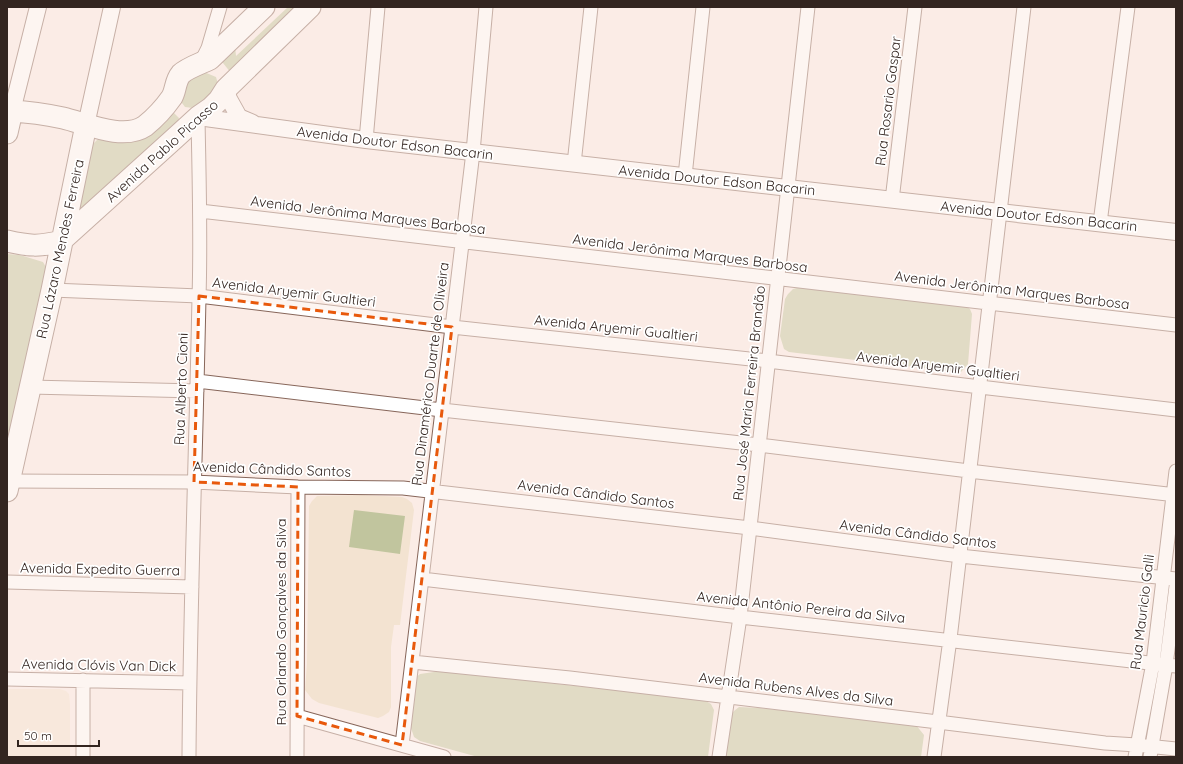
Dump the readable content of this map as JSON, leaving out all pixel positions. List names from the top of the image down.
{
  "streets": {
    "main road": ["Avenida Pablo Picasso", "Rua Lázaro Mendes Ferreira"],
    "street": [
      "Rua Rosario Gaspar",
      "Avenida Doutor Edson Bacarin",
      "Avenida Jerônima Marques Barbosa",
      "Avenida Aryemir Gualtieri",
      "Rua Dinamérico Duarte de Oliveira",
      "Rua Alberto Cioni",
      "Rua José Maria Ferreira Brandão",
      "Avenida Cândido Santos",
      "Avenida Expedito Guerra",
      "Avenida Antônio Pereira da Silva",
      "Rua Mauricio Galli",
      "Rua Orlando Gonçalves da Silva",
      "Avenida Clóvis Van Dick",
      "Avenida Rubens Alves da Silva"
    ]
  },
  "crossings": [
    ["Rua Rosario Gaspar", "Avenida Doutor Edson Bacarin"],
    ["Avenida Doutor Edson Bacarin", "Avenida Pablo Picasso"],
    ["Avenida Doutor Edson Bacarin", "Rua Dinamérico Duarte de Oliveira"],
    ["Avenida Doutor Edson Bacarin", "Rua Alberto Cioni"],
    ["Avenida Doutor Edson Bacarin", "Rua José Maria Ferreira Brandão"],
    ["Avenida Pablo Picasso", "Rua Lázaro Mendes Ferreira"],
    ["Avenida Pablo Picasso", "Rua Alberto Cioni"],
    ["Avenida Jerônima Marques Barbosa", "Rua Dinamérico Duarte de Oliveira"],
    ["Avenida Jerônima Marques Barbosa", "Rua Alberto Cioni"],
    ["Avenida Jerônima Marques Barbosa", "Rua José Maria Ferreira Brandão"],
    ["Rua Lázaro Mendes Ferreira", "Avenida Aryemir Gualtieri"],
    ["Rua Lázaro Mendes Ferreira", "Avenida Cândido Santos"],
    ["Avenida Aryemir Gualtieri", "Rua Dinamérico Duarte de Oliveira"],
    ["Avenida Aryemir Gualtieri", "Rua Alberto Cioni"],
    ["Avenida Aryemir Gualtieri", "Rua José Maria Ferreira Brandão"],
    ["Rua Dinamérico Duarte de Oliveira", "Avenida Cândido Santos"],
    ["Rua Dinamérico Duarte de Oliveira", "Avenida Antônio Pereira da Silva"],
    ["Rua Dinamérico Duarte de Oliveira", "Avenida Rubens Alves da Silva"],
    ["Rua Alberto Cioni", "Avenida Cândido Santos"],
    ["Rua Alberto Cioni", "Avenida Expedito Guerra"],
    ["Rua Alberto Cioni", "Avenida Clóvis Van Dick"],
    ["Rua José Maria Ferreira Brandão", "Avenida Cândido Santos"],
    ["Rua José Maria Ferreira Brandão", "Avenida Antônio Pereira da Silva"],
    ["Rua José Maria Ferreira Brandão", "Avenida Rubens Alves da Silva"],
    ["Avenida Cândido Santos", "Rua Mauricio Galli"],
    ["Avenida Cândido Santos", "Rua Orlando Gonçalves da Silva"],
    ["Avenida Antônio Pereira da Silva", "Rua Mauricio Galli"],
    ["Rua Mauricio Galli", "Avenida Rubens Alves da Silva"]
  ],
  "scale_bar": "50 m"
}
